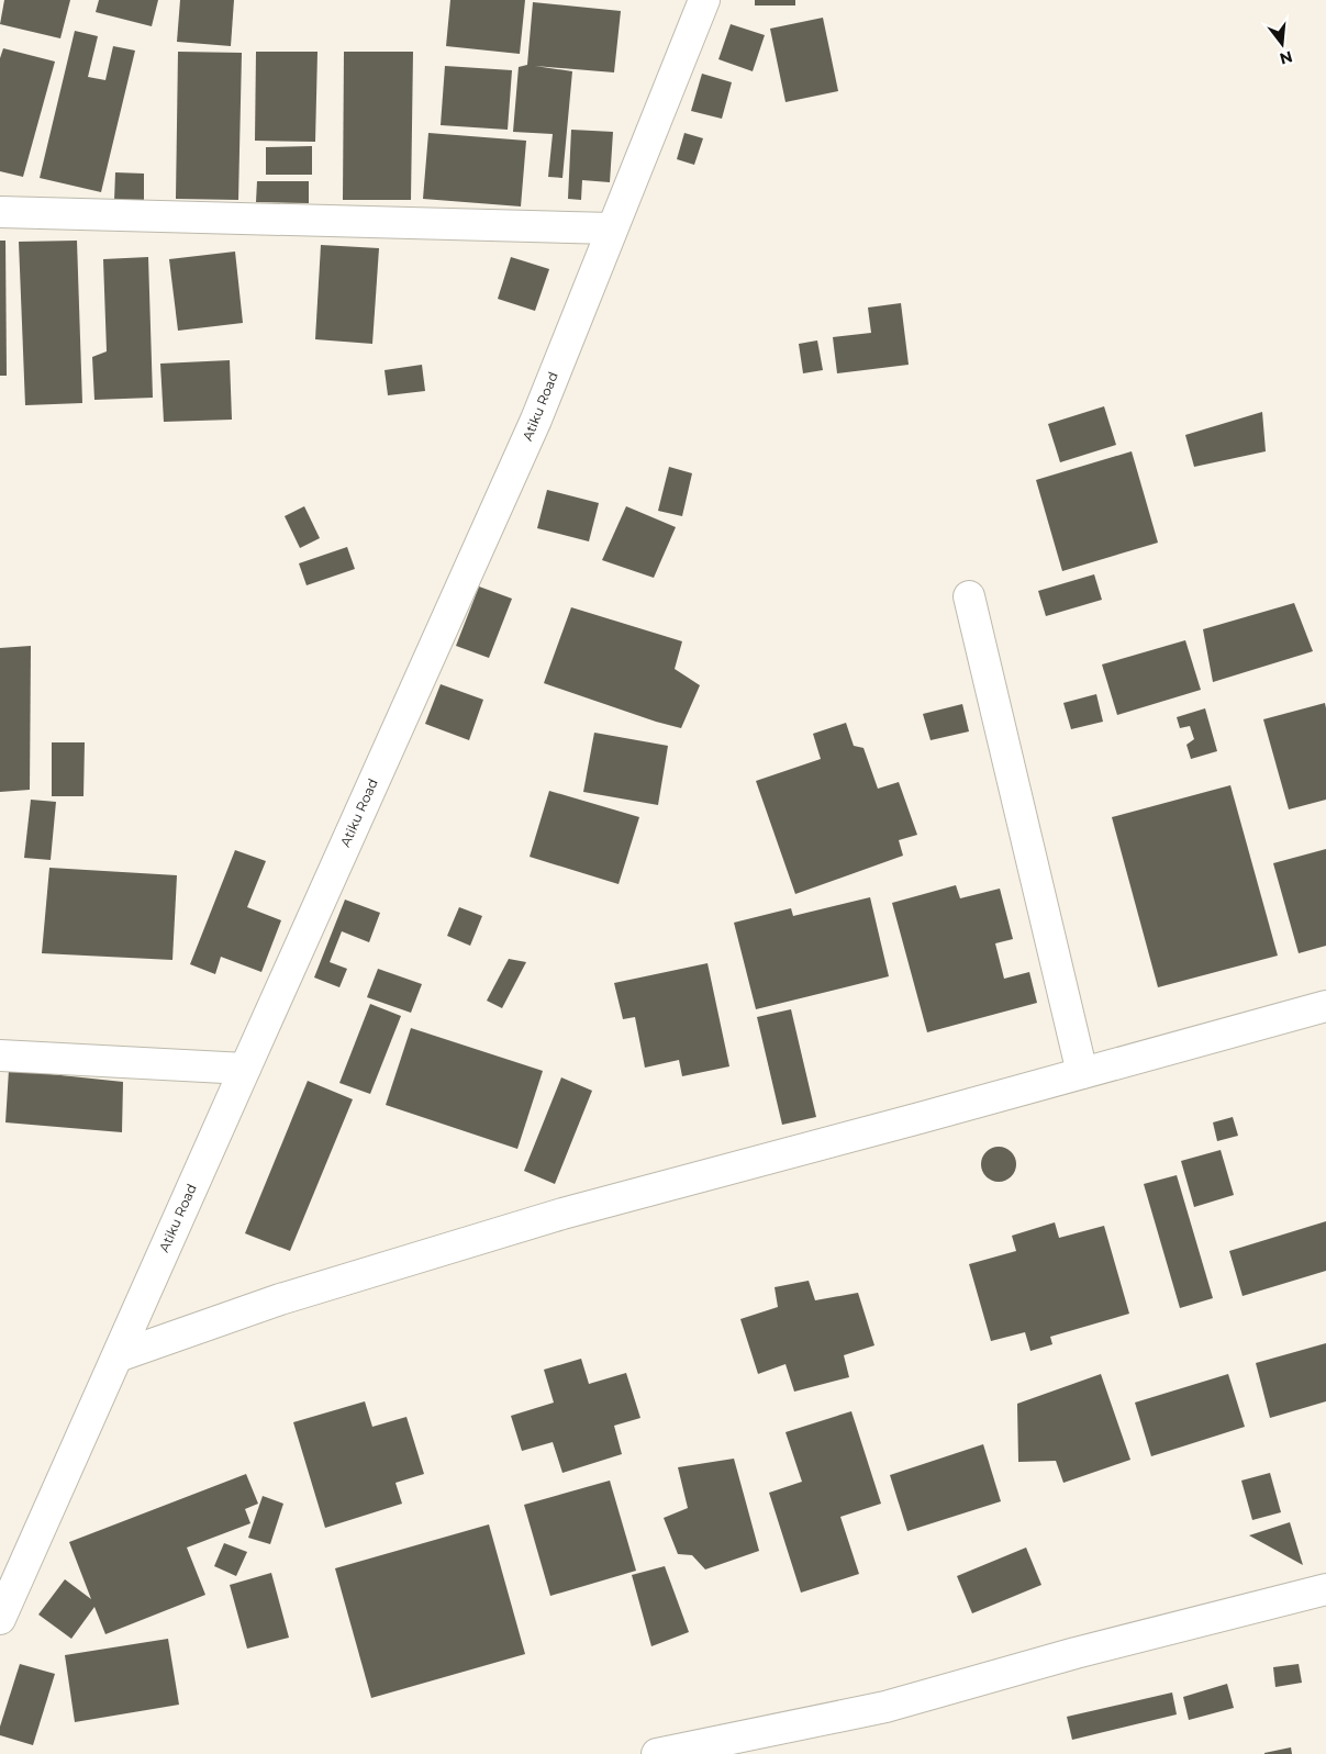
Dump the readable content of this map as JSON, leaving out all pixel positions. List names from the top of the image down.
{
  "streets": {
    "street": ["Atiku Road"]
  },
  "north": "bottom"
}
